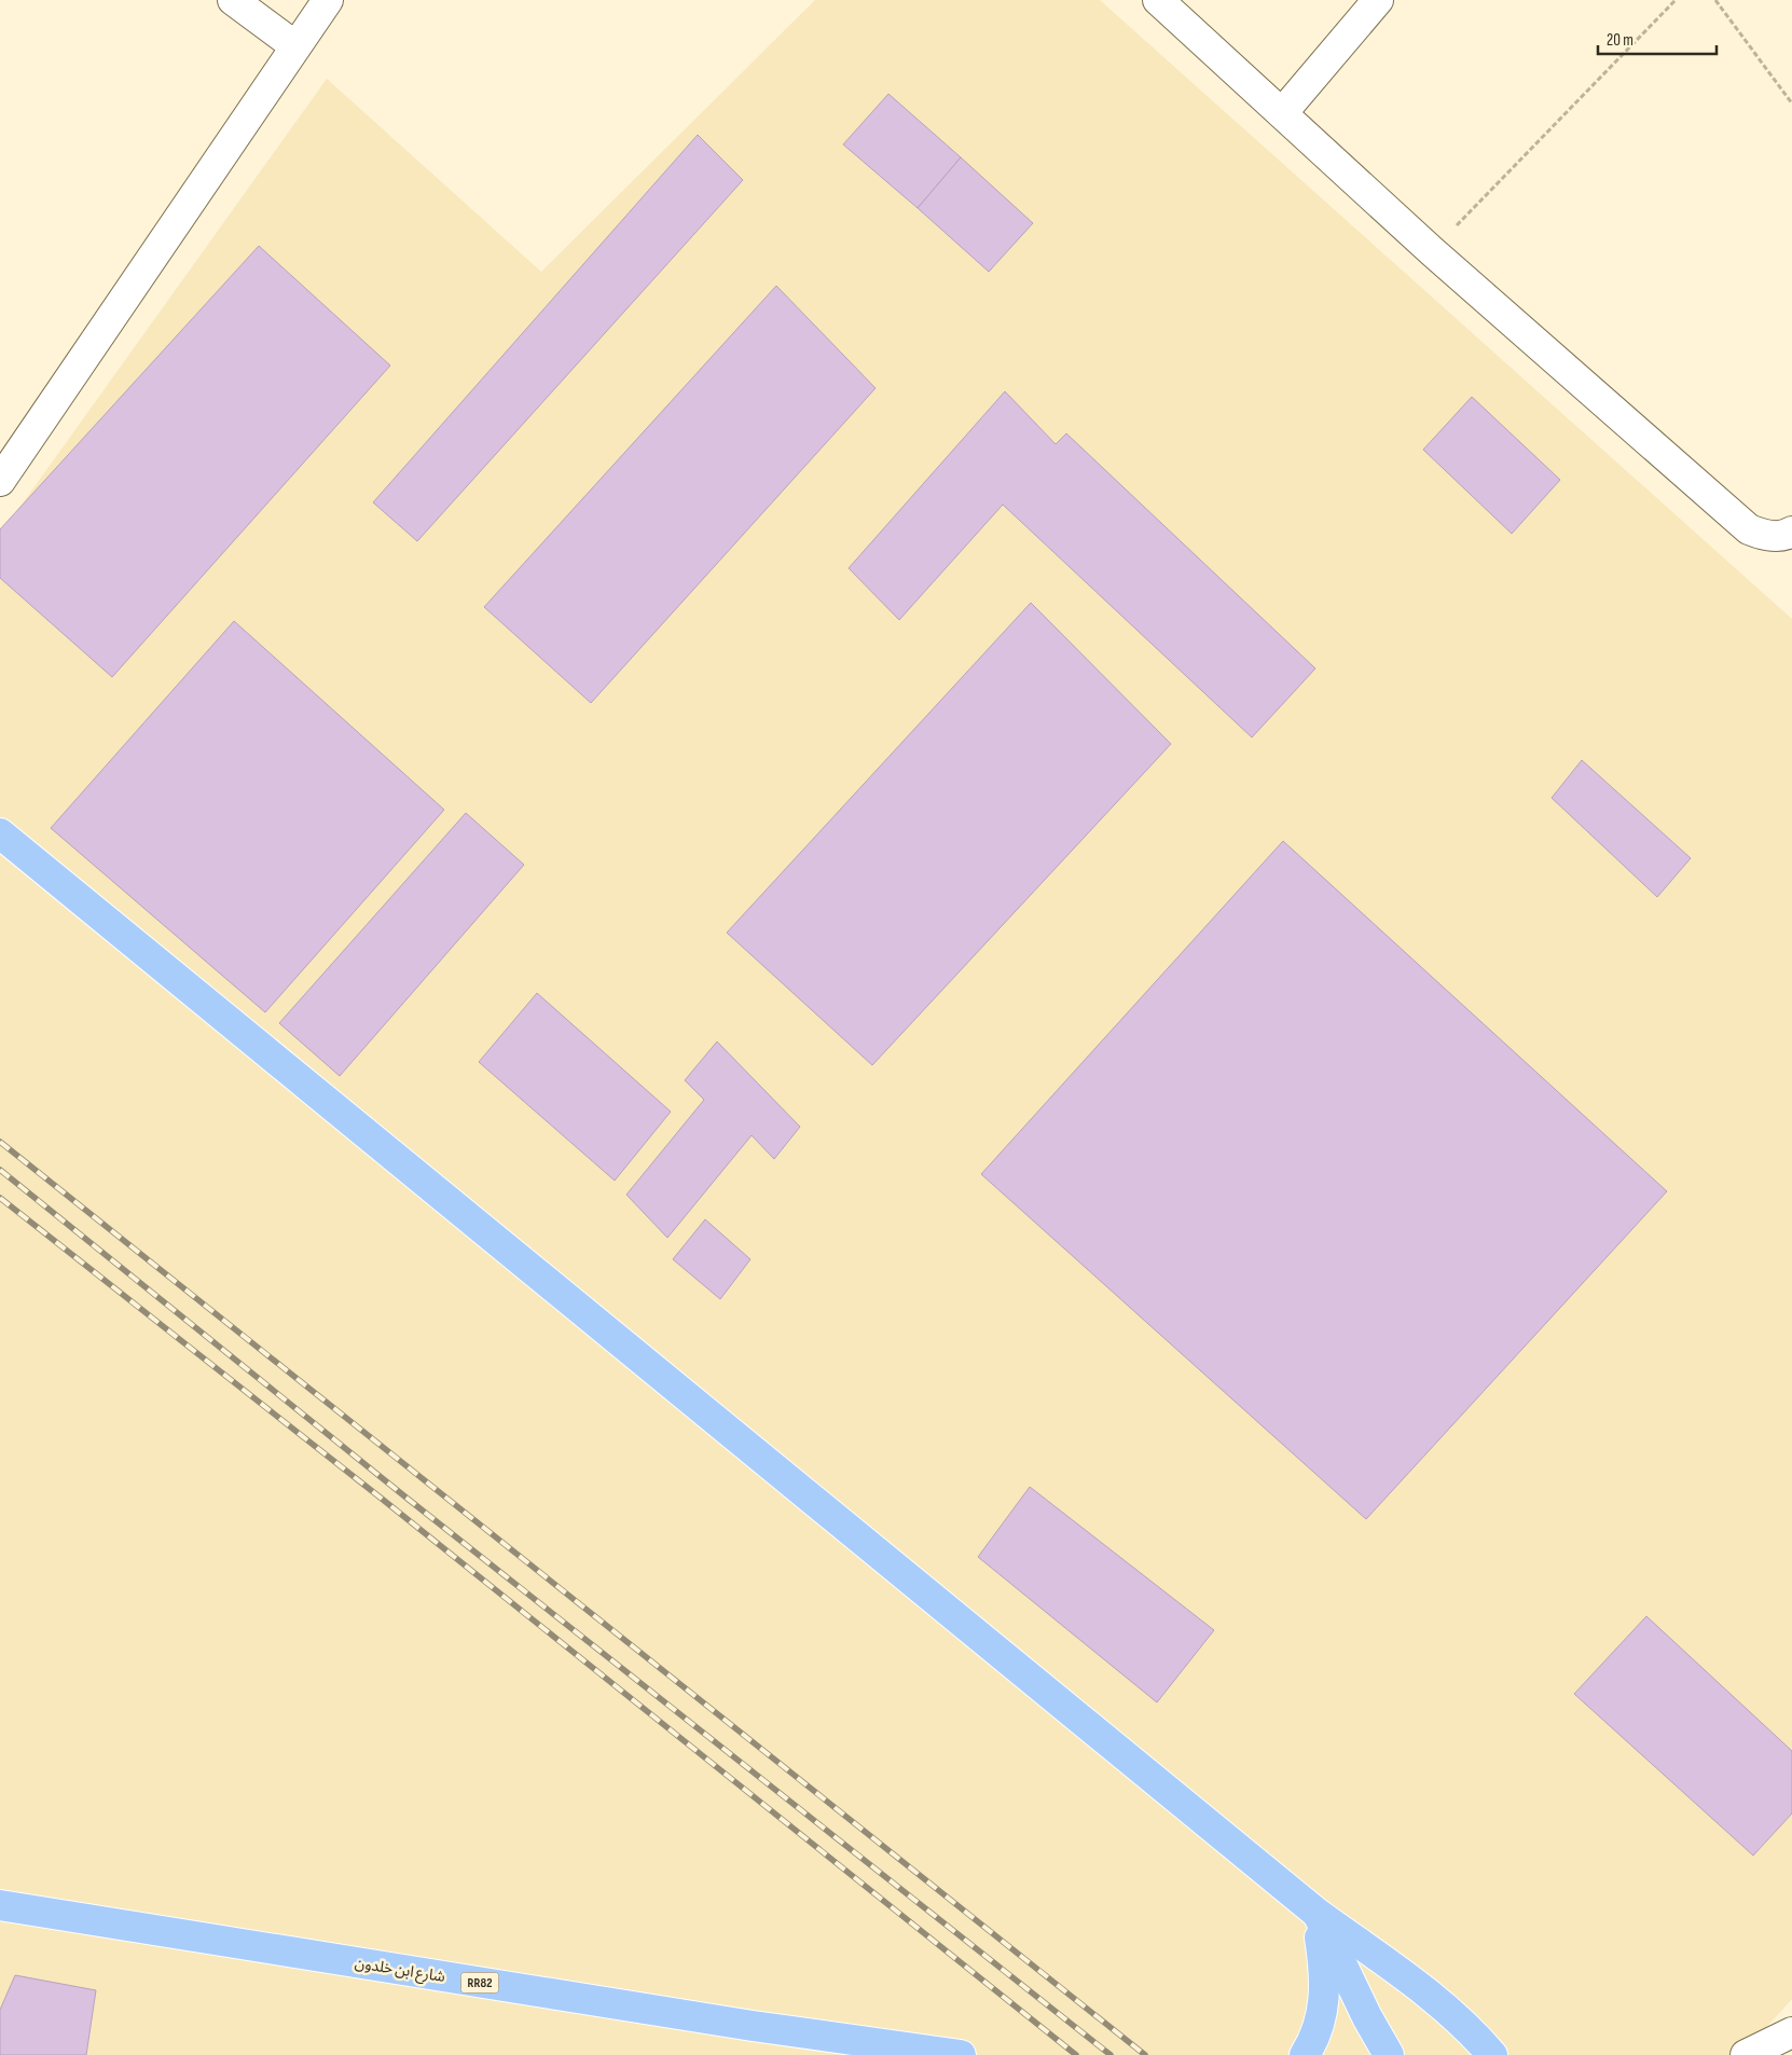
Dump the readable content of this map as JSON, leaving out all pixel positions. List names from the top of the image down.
{
  "streets": {
    "main road": ["شارع ابن خلدون", "RR82"]
  },
  "scale_bar": "20 m"
}
